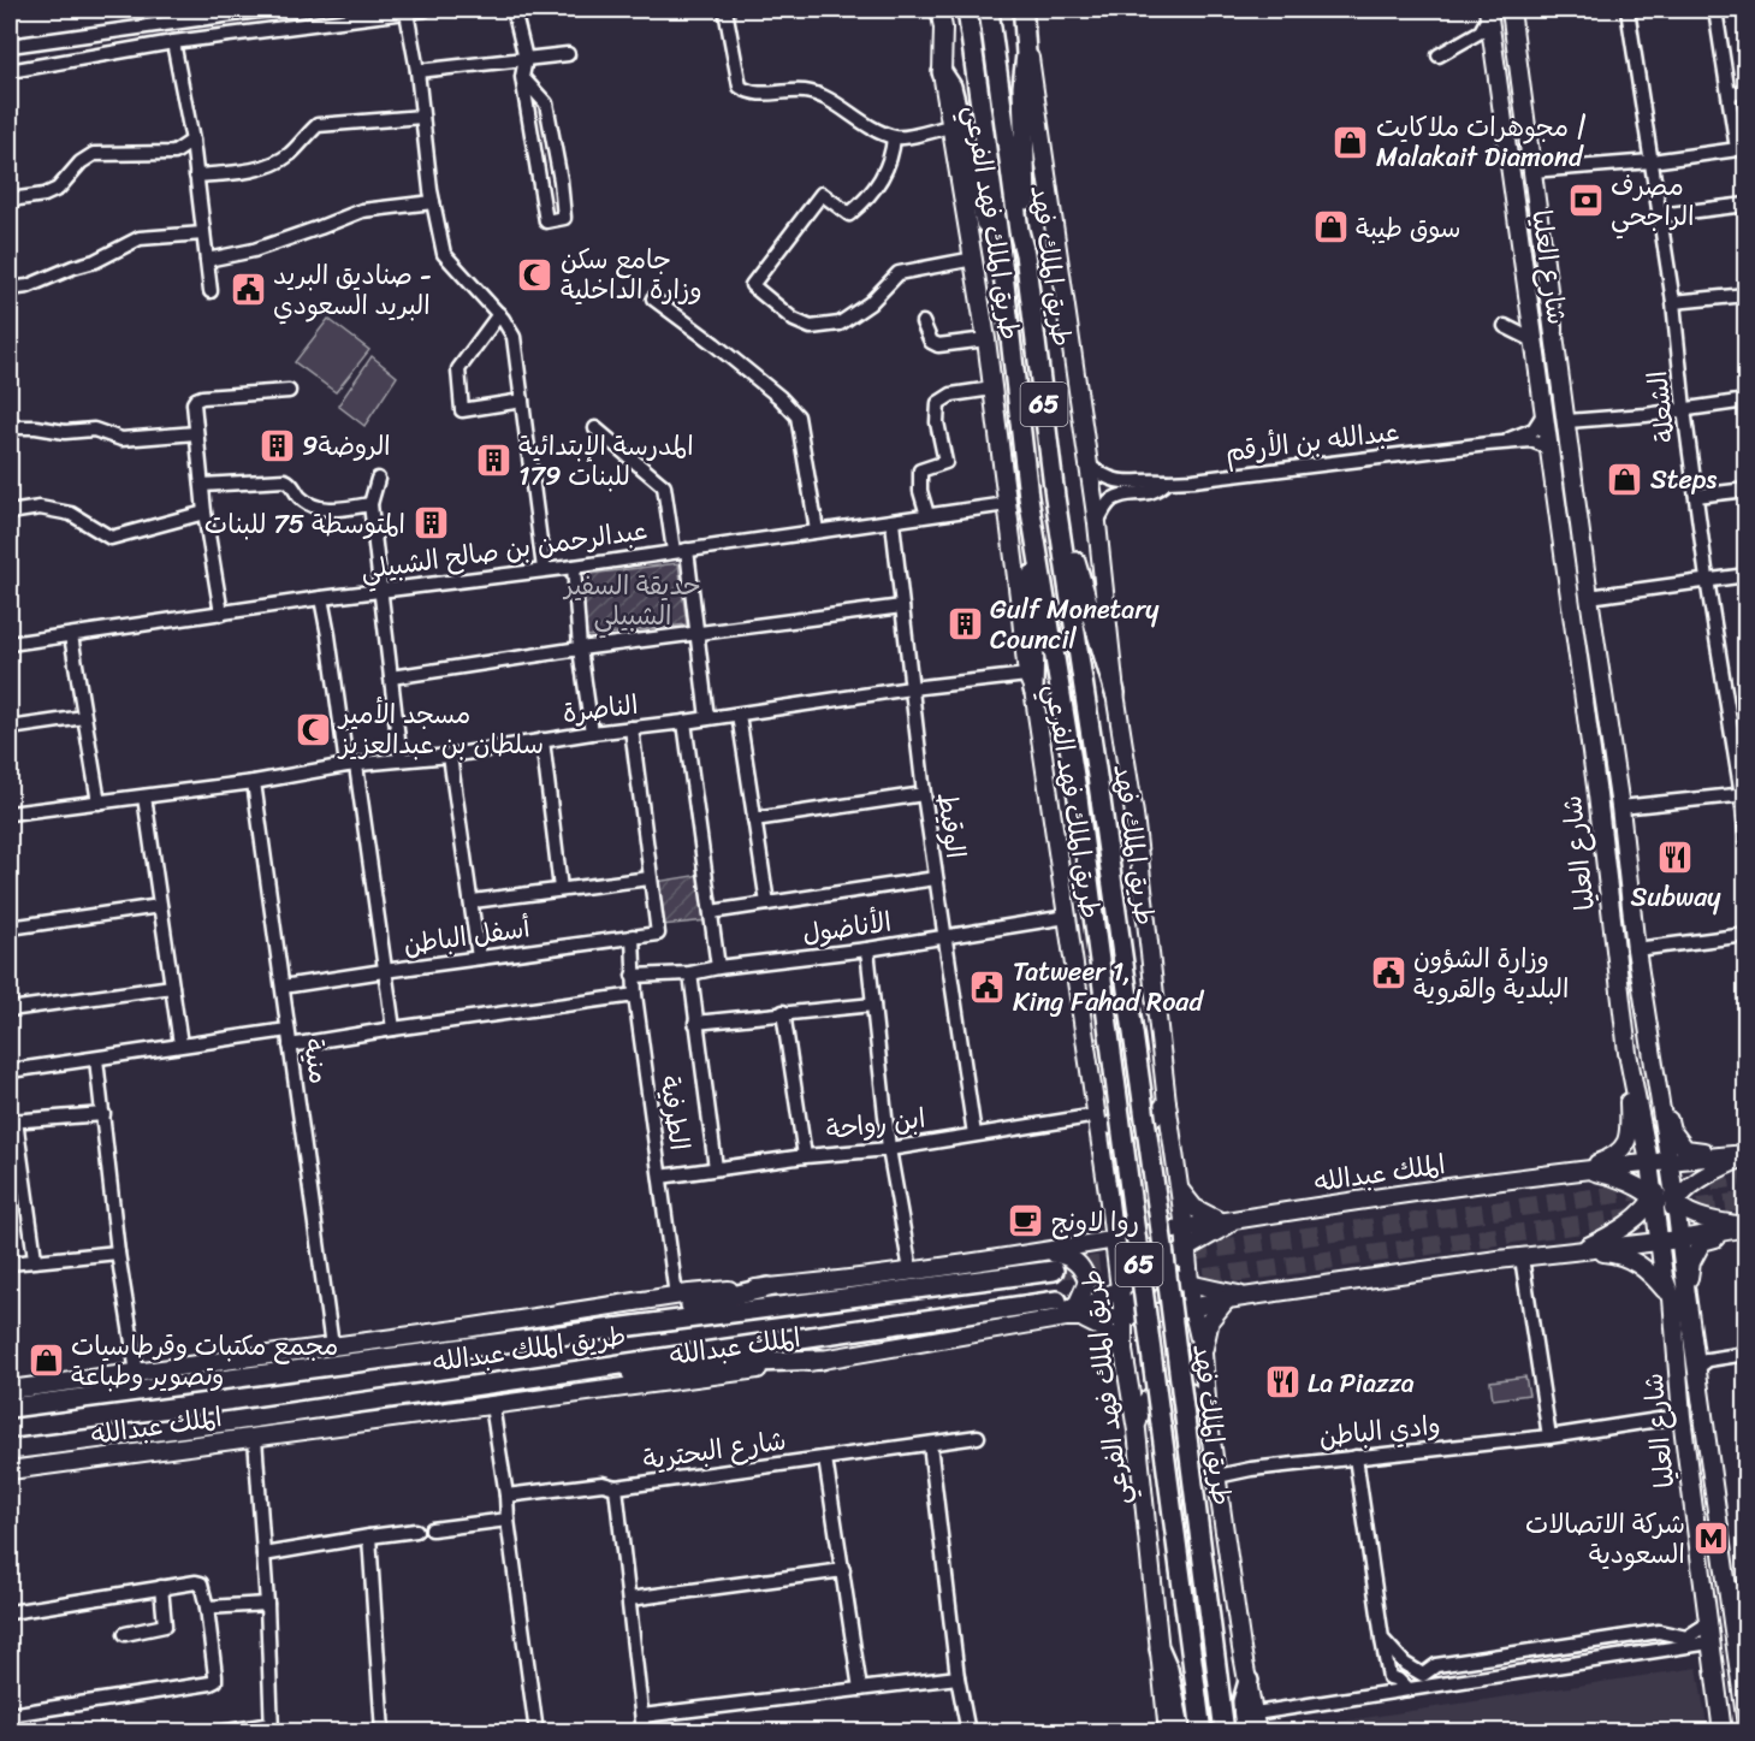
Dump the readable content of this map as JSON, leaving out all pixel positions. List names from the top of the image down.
{
  "streets": {
    "highway": ["طريق الملك فهد", "65", "طريق الملك عبدالله"],
    "main road": ["طريق الملك فهد الفرعي", "شارع العليا", "الملك عبدالله"],
    "street": [
      "الشعلة",
      "عبدالله بن الأرقم",
      "عبدالرحمن بن صالح الشبيلي",
      "الناصرة",
      "الوقيط",
      "الأناضول",
      "أسفل الباطن",
      "منية",
      "الطرفية",
      "ابن رواحة",
      "وادي الباطن",
      "شارع البحترية"
    ]
  },
  "crossings": [
    ["طريق الملك فهد الفرعي", "عبدالله بن الأرقم"],
    ["طريق الملك فهد الفرعي", "عبدالرحمن بن صالح الشبيلي"],
    ["طريق الملك فهد الفرعي", "الناصرة"],
    ["طريق الملك فهد الفرعي", "الأناضول"],
    ["طريق الملك فهد الفرعي", "ابن رواحة"],
    ["طريق الملك فهد الفرعي", "الملك عبدالله"],
    ["طريق الملك فهد الفرعي", "وادي الباطن"],
    ["شارع العليا", "عبدالله بن الأرقم"],
    ["شارع العليا", "وادي الباطن"],
    ["عبدالرحمن بن صالح الشبيلي", "الوقيط"],
    ["الناصرة", "الوقيط"],
    ["الناصرة", "منية"],
    ["الوقيط", "الأناضول"],
    ["الوقيط", "ابن رواحة"],
    ["الأناضول", "الطرفية"],
    ["أسفل الباطن", "منية"],
    ["أسفل الباطن", "الطرفية"],
    ["منية", "الملك عبدالله"],
    ["الطرفية", "ابن رواحة"],
    ["الطرفية", "الملك عبدالله"]
  ],
  "parks": ["حديقة السفير الشبيلي"],
  "places": {
    "shop": [
      "مجوهرات ملاكايت | Malakait Diamond",
      "سوق طيبة",
      "Steps",
      "مجمع مكتبات وقرطاسيات وتصوير وطباعة"
    ],
    "bank": ["مصرف الراجحي"],
    "mosque": ["جامع سكن وزارة الداخلية", "ٍمسجد الأمير سلطان بن عبدالعزيز"],
    "public building": ["صناديق البريد - البريد السعودي", "وزارة الشؤون البلدية والقروية", "Tatweer 1, King Fahad Road"],
    "building": [
      "الروضة9",
      "المدرسة الإبتدائية 179 للبنات",
      "المتوسطة 75 للبنات",
      "Gulf Monetary Council"
    ],
    "restaurant": ["Subway", "La Piazza"],
    "cafe": ["روا لاونج"],
    "metro station": ["شركة الاتصالات السعودية"]
  }
}
